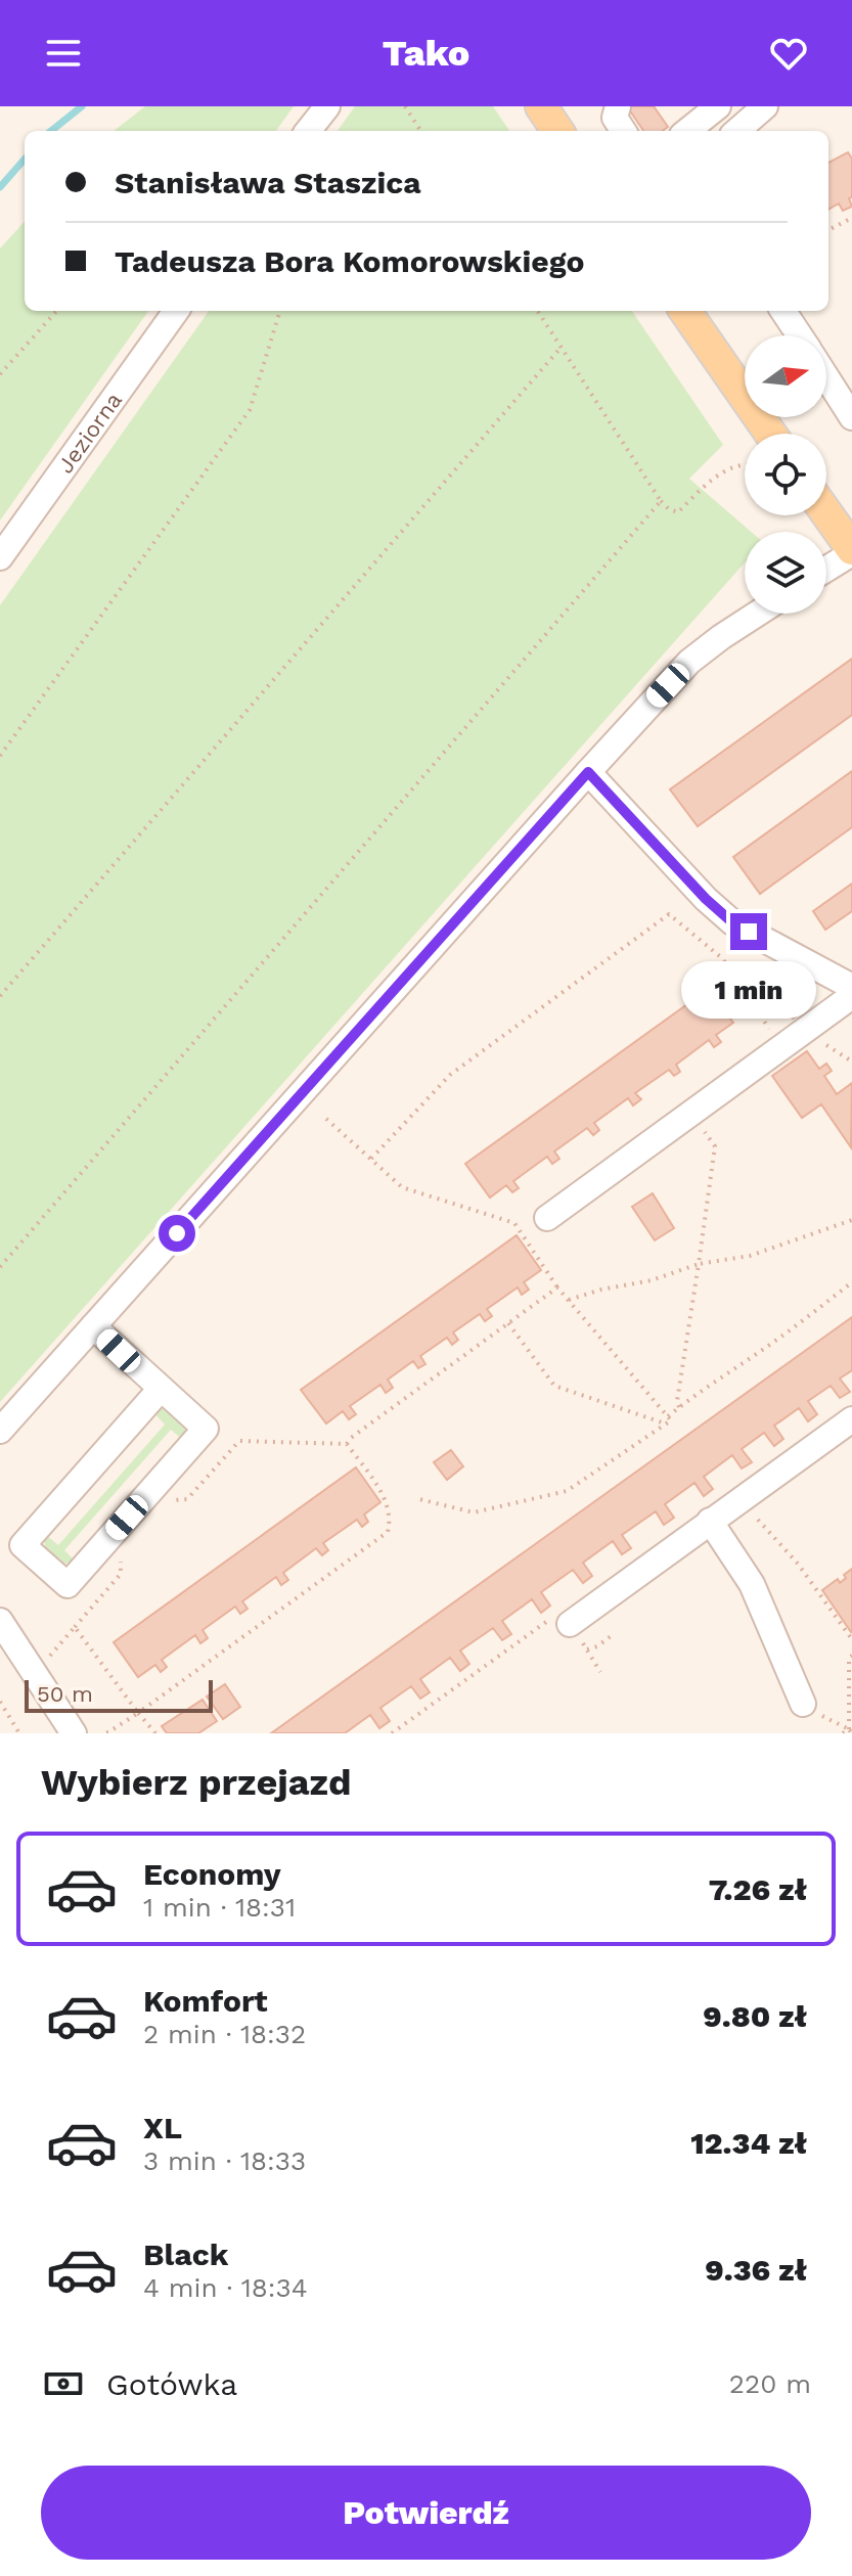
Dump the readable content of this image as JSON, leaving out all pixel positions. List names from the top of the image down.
{
  "streets": {
    "street": ["Jeziorna"]
  },
  "scale_bar": "50 m",
  "north": "right",
  "page": {
    "header": "Tako",
    "banner": ["Stanisława Staszica", "Tadeusza Bora Komorowskiego"],
    "bubble": "1 min",
    "scale": "50 m",
    "heading": "Wybierz przejazd",
    "list": [
      {
        "name": "Economy",
        "note": "1 min · 18:31",
        "value": "7.26 zł"
      },
      {
        "name": "Komfort",
        "note": "2 min · 18:32",
        "value": "9.80 zł"
      },
      {
        "name": "XL",
        "note": "3 min · 18:33",
        "value": "12.34 zł"
      },
      {
        "name": "Black",
        "note": "4 min · 18:34",
        "value": "9.36 zł"
      }
    ],
    "pay": ["Gotówka", "220 m"],
    "buttons": "Potwierdź"
  }
}
